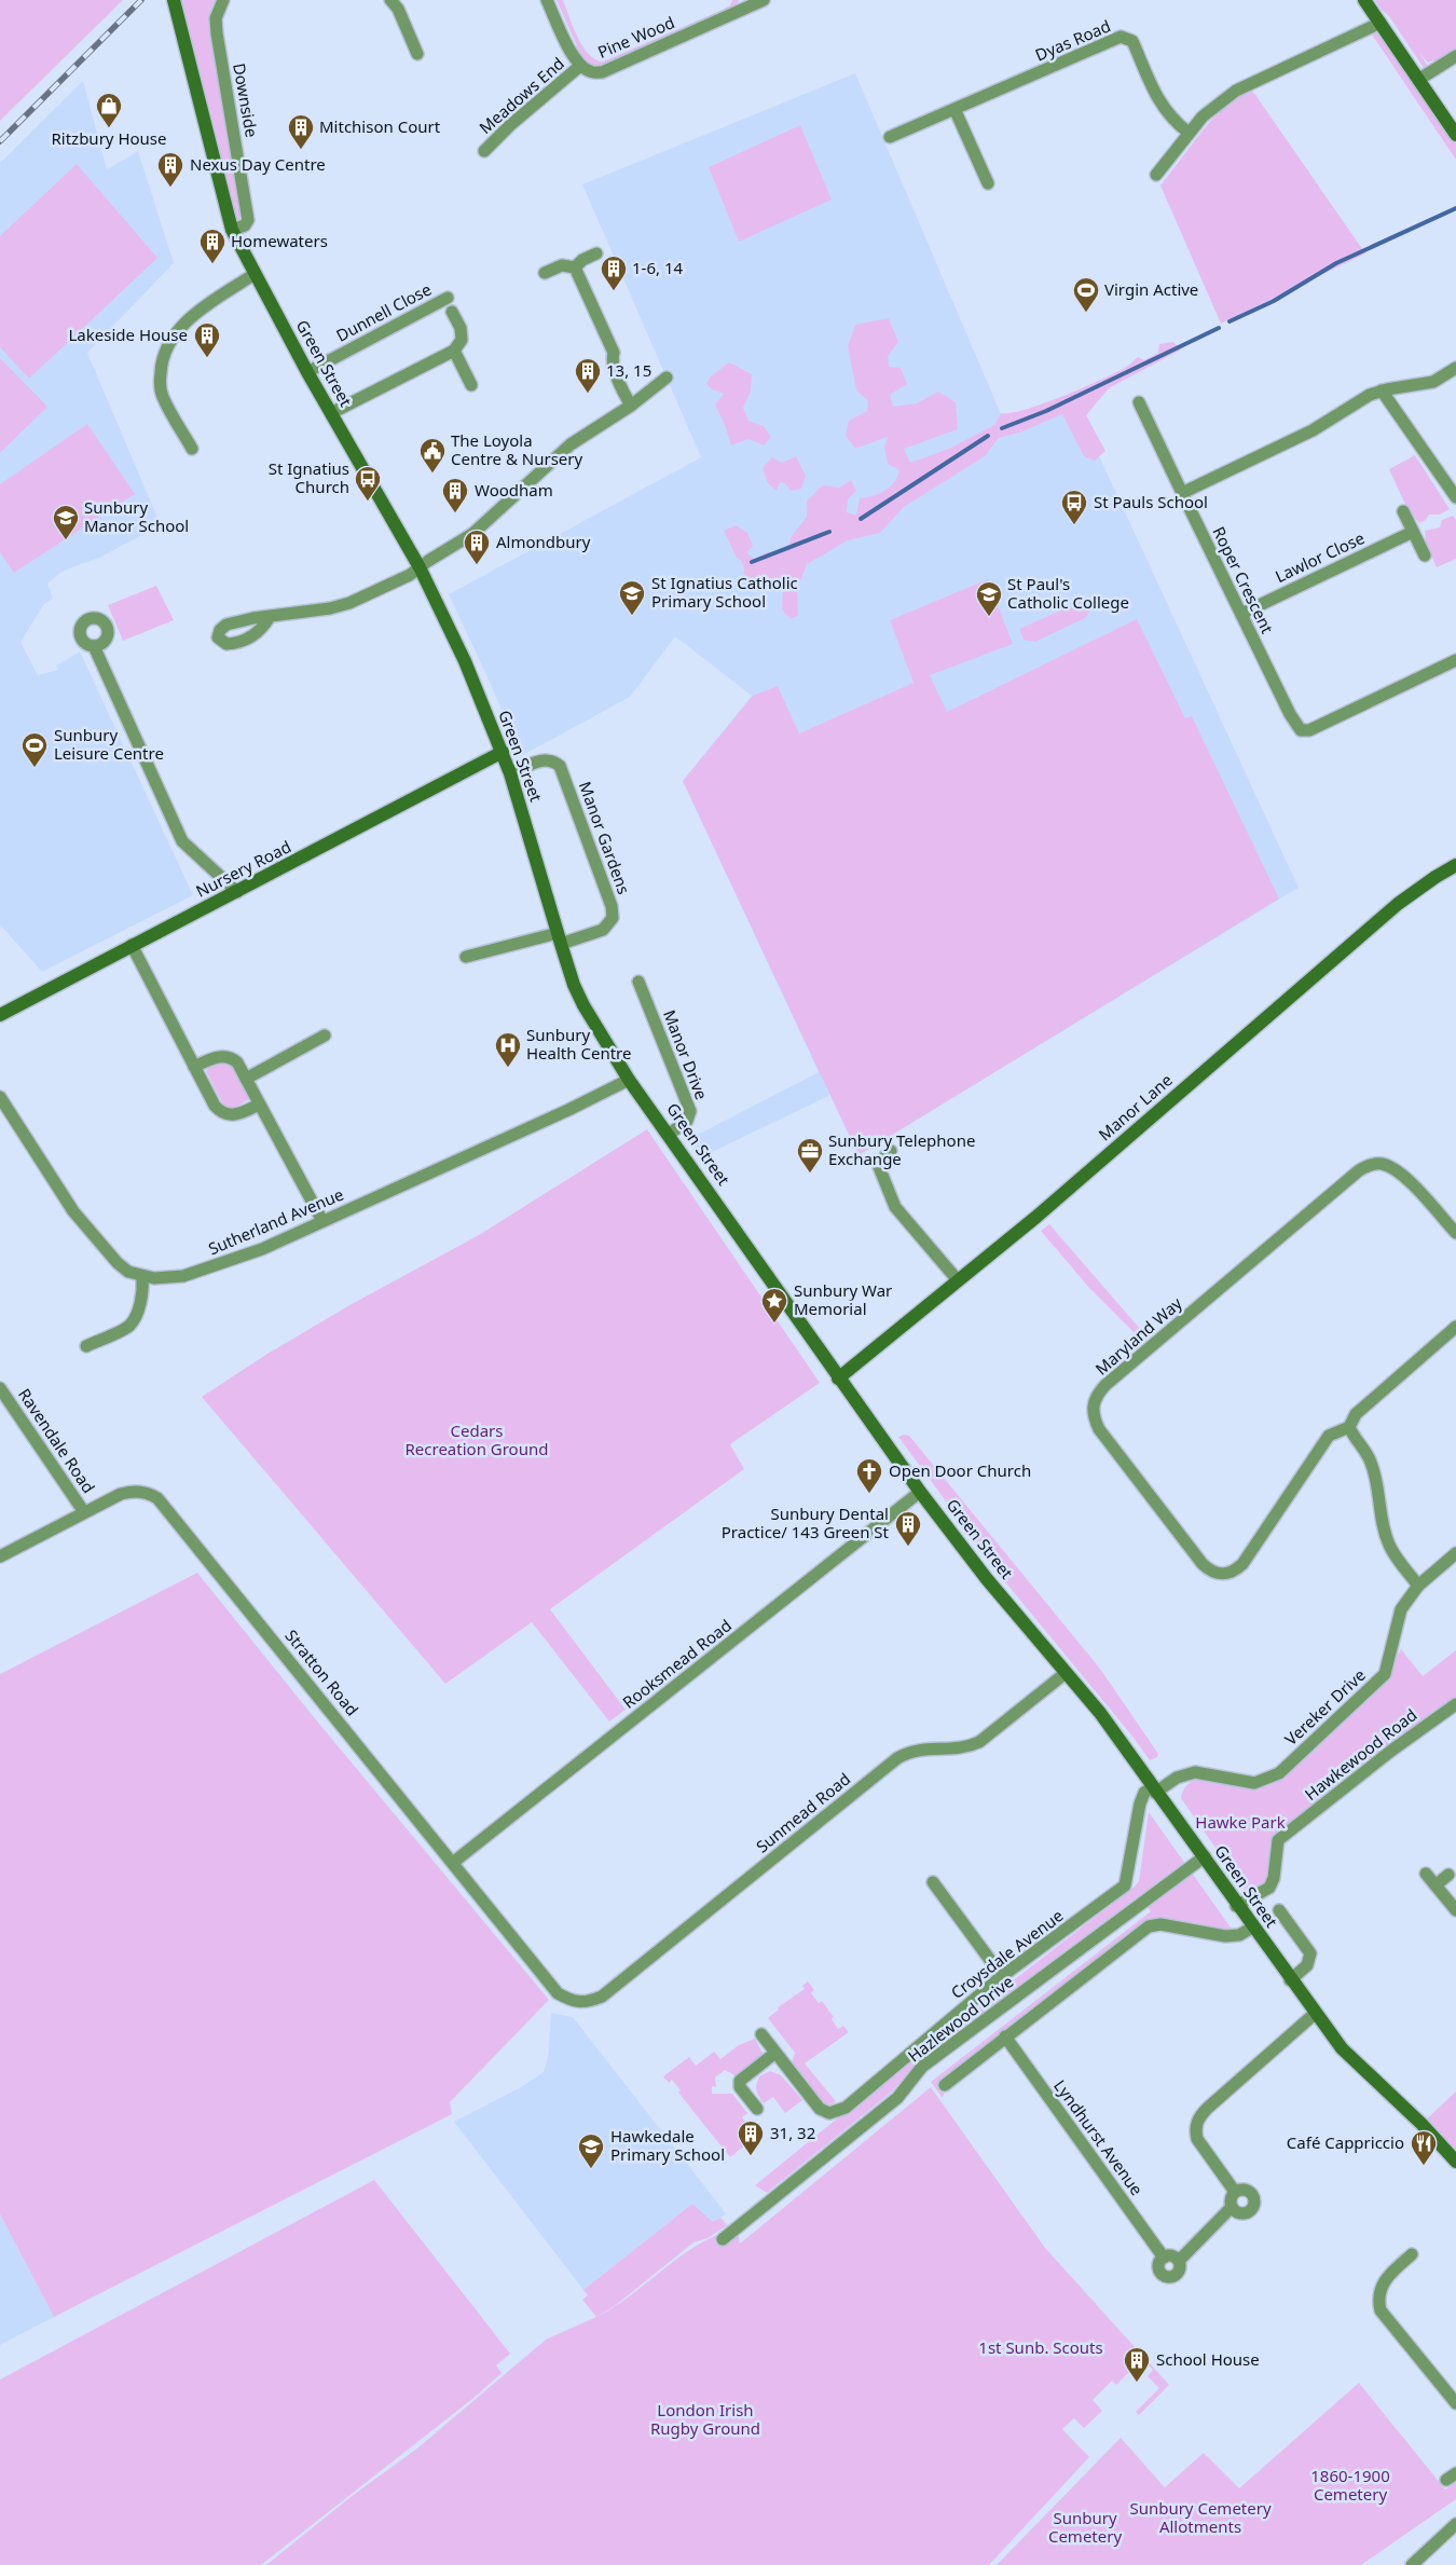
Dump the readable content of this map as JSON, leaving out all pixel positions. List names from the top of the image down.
{
  "streets": {
    "street": [
      "Pine Wood",
      "Dyas Road",
      "Meadows End",
      "Downside",
      "Dunnell Close",
      "Green Street",
      "Lawlor Close",
      "Roper Crescent",
      "Manor Gardens",
      "Nursery Road",
      "Manor Drive",
      "Manor Lane",
      "Sutherland Avenue",
      "Maryland Way",
      "Ravendale Road",
      "Rooksmead Road",
      "Stratton Road",
      "Vereker Drive",
      "Hawkewood Road",
      "Sunmead Road",
      "Croysdale Avenue",
      "Hazlewood Drive",
      "Lyndhurst Avenue"
    ]
  },
  "crossings": [
    ["Pine Wood", "Meadows End"],
    ["Downside", "Green Street"],
    ["Dunnell Close", "Green Street"],
    ["Green Street", "Manor Gardens"],
    ["Green Street", "Nursery Road"],
    ["Green Street", "Manor Drive"],
    ["Green Street", "Manor Lane"],
    ["Green Street", "Sutherland Avenue"],
    ["Green Street", "Rooksmead Road"],
    ["Green Street", "Vereker Drive"],
    ["Green Street", "Hawkewood Road"],
    ["Green Street", "Sunmead Road"],
    ["Green Street", "Croysdale Avenue"],
    ["Green Street", "Hazlewood Drive"],
    ["Lawlor Close", "Roper Crescent"],
    ["Ravendale Road", "Stratton Road"],
    ["Rooksmead Road", "Stratton Road"],
    ["Stratton Road", "Sunmead Road"],
    ["Vereker Drive", "Croysdale Avenue"]
  ],
  "parks": [
    "Cedars Recreation Ground",
    "Hawke Park",
    "1st Sunb. Scouts",
    "London Irish Rugby Ground",
    "1860-1900 Cemetery",
    "Sunbury Cemetery Allotments",
    "Sunbury Cemetery"
  ],
  "places": {
    "shop": ["Ritzbury House"],
    "building": [
      "Mitchison Court",
      "Nexus Day Centre",
      "Homewaters",
      "1-6, 14",
      "Lakeside House",
      "13, 15",
      "Woodham",
      "Almondbury",
      "Sunbury Dental Practice/ 143 Green St",
      "31, 32",
      "School House"
    ],
    "sports": ["Virgin Active", "Sunbury Leisure Centre"],
    "public building": ["The Loyola Centre & Nursery"],
    "bus stop": ["St Ignatius Church", "St Pauls School"],
    "school or university": [
      "Sunbury Manor School",
      "St Ignatius Catholic Primary School",
      "St Paul's Catholic College",
      "Hawkedale Primary School"
    ],
    "hospital": ["Sunbury Health Centre"],
    "office": ["Sunbury Telephone Exchange"],
    "place": ["Sunbury War Memorial"],
    "church": ["Open Door Church"],
    "restaurant": ["Café Cappriccio"]
  }
}
